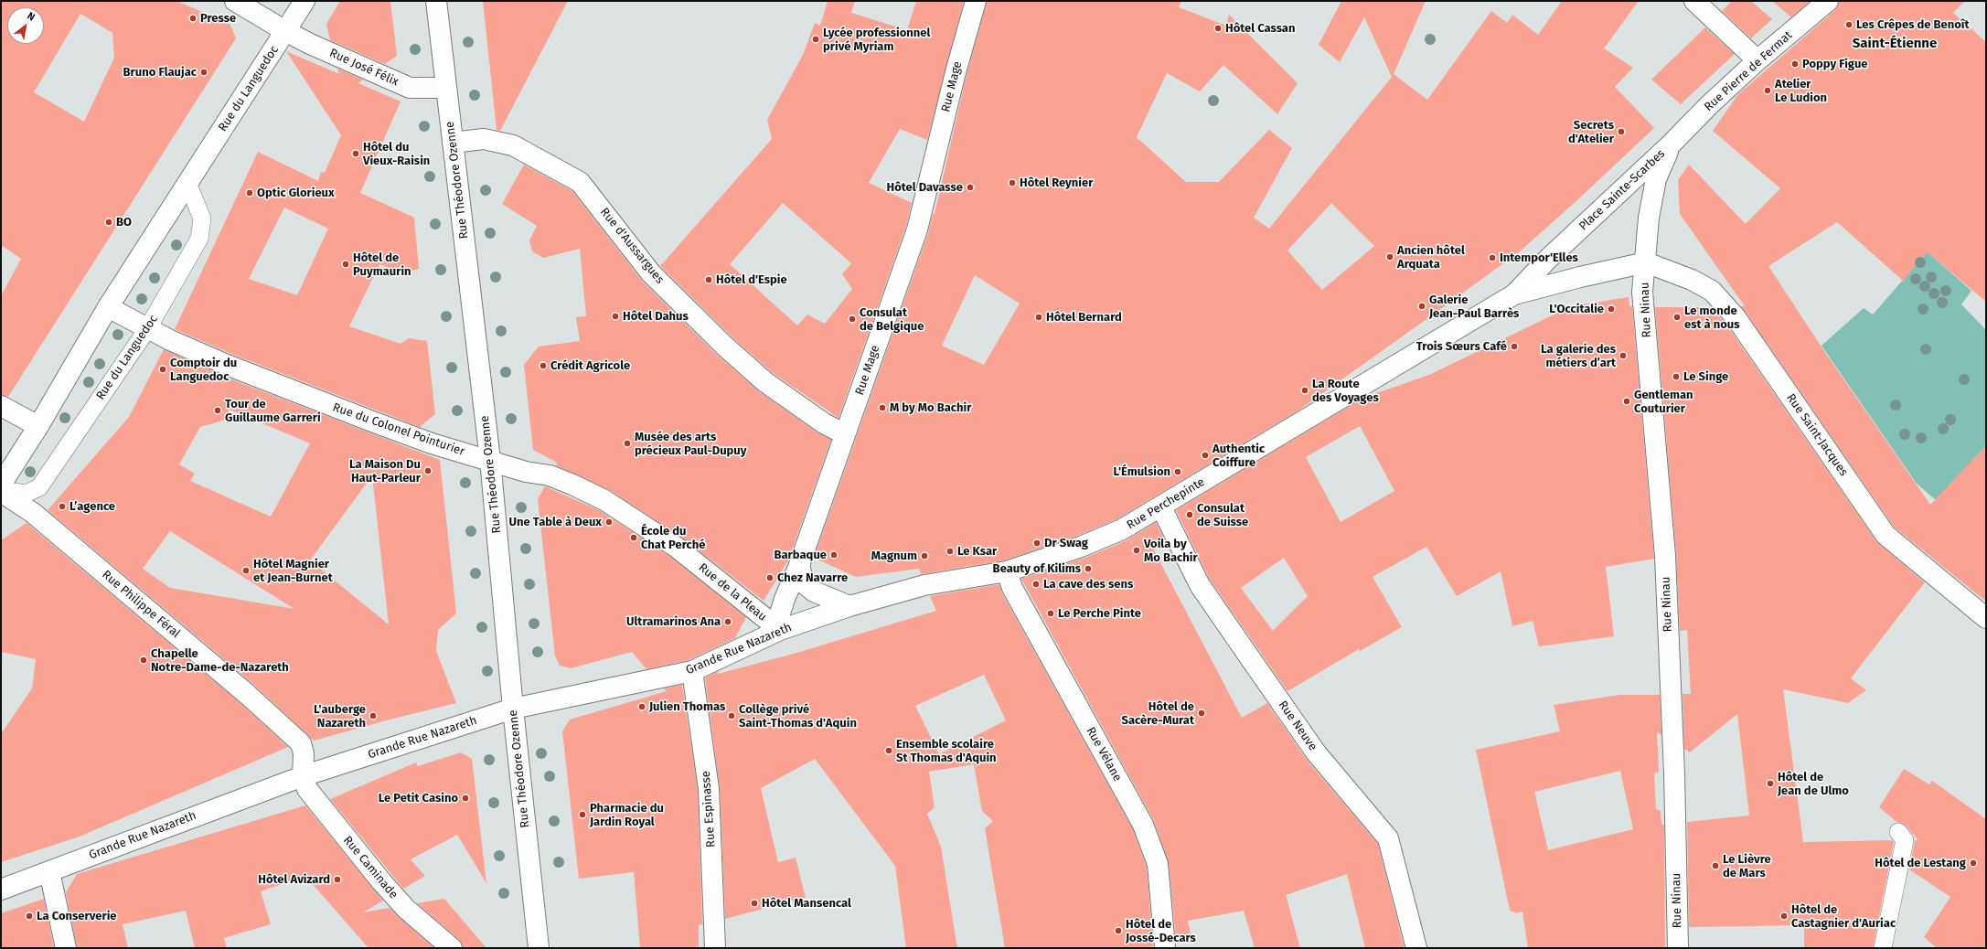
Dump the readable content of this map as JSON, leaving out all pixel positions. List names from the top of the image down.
{
  "streets": {
    "street": [
      "Rue José Félix",
      "Rue Pierre de Fermat",
      "Rue Mage",
      "Rue du Languedoc",
      "Rue Théodore Ozenne",
      "Place Sainte-Scarbes",
      "Rue d'Aussargues",
      "Rue Ninau",
      "Rue du Colonel Pointurier",
      "Rue Saint-Jacques",
      "Rue Perchepinte",
      "Rue de la Pleau",
      "Rue Philippe Féral",
      "Grande Rue Nazareth",
      "Rue Neuve",
      "Rue Vélane",
      "Rue Espinasse",
      "Rue Caminade"
    ]
  },
  "crossings": [
    ["Rue José Félix", "Rue du Languedoc"],
    ["Rue José Félix", "Rue Théodore Ozenne"],
    ["Rue Pierre de Fermat", "Place Sainte-Scarbes"],
    ["Rue Mage", "Rue d'Aussargues"],
    ["Rue Mage", "Rue de la Pleau"],
    ["Rue Mage", "Grande Rue Nazareth"],
    ["Rue du Languedoc", "Rue du Colonel Pointurier"],
    ["Rue du Languedoc", "Rue Philippe Féral"],
    ["Rue Théodore Ozenne", "Rue d'Aussargues"],
    ["Rue Théodore Ozenne", "Rue du Colonel Pointurier"],
    ["Rue Théodore Ozenne", "Rue de la Pleau"],
    ["Rue Théodore Ozenne", "Grande Rue Nazareth"],
    ["Place Sainte-Scarbes", "Rue Ninau"],
    ["Place Sainte-Scarbes", "Rue Saint-Jacques"],
    ["Place Sainte-Scarbes", "Rue Perchepinte"],
    ["Rue Ninau", "Rue Saint-Jacques"],
    ["Rue du Colonel Pointurier", "Rue de la Pleau"],
    ["Rue Perchepinte", "Grande Rue Nazareth"],
    ["Rue Perchepinte", "Rue Neuve"],
    ["Rue Perchepinte", "Rue Vélane"],
    ["Rue de la Pleau", "Grande Rue Nazareth"],
    ["Rue Philippe Féral", "Grande Rue Nazareth"],
    ["Rue Philippe Féral", "Rue Caminade"],
    ["Grande Rue Nazareth", "Rue Espinasse"],
    ["Grande Rue Nazareth", "Rue Caminade"]
  ],
  "districts": ["Saint-Étienne"],
  "places": [
    "Presse",
    "Les Crêpes de Benoît",
    "Hôtel Cassan",
    "Lycée professionnel privé Myriam",
    "Poppy Figue",
    "Bruno Flaujac",
    "Atelier Le Ludion",
    "Secrets d'Atelier",
    "Hôtel du Vieux-Raisin",
    "Hôtel Reynier",
    "Hôtel Davasse",
    "Optic Glorieux",
    "BO",
    "Ancien hôtel Arquata",
    "Intempor'Elles",
    "Hôtel de Puymaurin",
    "Hôtel d'Espie",
    "Galerie Jean-Paul Barrès",
    "L'Occitalie",
    "Hôtel Dahus",
    "Hôtel Bernard",
    "Le monde est à nous",
    "Consulat de Belgique",
    "Trois Sœurs Café",
    "La galerie des métiers d’art",
    "Crédit Agricole",
    "Comptoir du Languedoc",
    "Le Singe",
    "La Route des Voyages",
    "Gentleman Couturier",
    "M by Mo Bachir",
    "Tour de Guillaume Garreri",
    "Musée des arts précieux Paul-Dupuy",
    "Authentic Coiffure",
    "La Maison Du Haut-Parleur",
    "L'Émulsion",
    "L’agence",
    "Consulat de Suisse",
    "Une Table à Deux",
    "École du Chat Perché",
    "Dr Swag",
    "Voila by Mo Bachir",
    "Le Ksar",
    "Barbaque",
    "Magnum",
    "Beauty of Kilims",
    "Hôtel Magnier et Jean-Burnet",
    "Chez Navarre",
    "La cave des sens",
    "Le Perche Pinte",
    "Ultramarinos Ana",
    "Chapelle Notre-Dame-de-Nazareth",
    "Julien Thomas",
    "Hôtel de Sacère-Murat",
    "L'auberge Nazareth",
    "Collège privé Saint-Thomas d'Aquin",
    "Ensemble scolaire St Thomas d'Aquin",
    "Hôtel de Jean de Ulmo",
    "Le Petit Casino",
    "Pharmacie du Jardin Royal",
    "Hôtel de Lestang",
    "Le Lièvre de Mars",
    "Hôtel Avizard",
    "Hôtel Mansencal",
    "La Conserverie",
    "Hôtel de Castagnier d'Auriac",
    "Hôtel de Jossé-Decars"
  ],
  "north": "top right"
}
